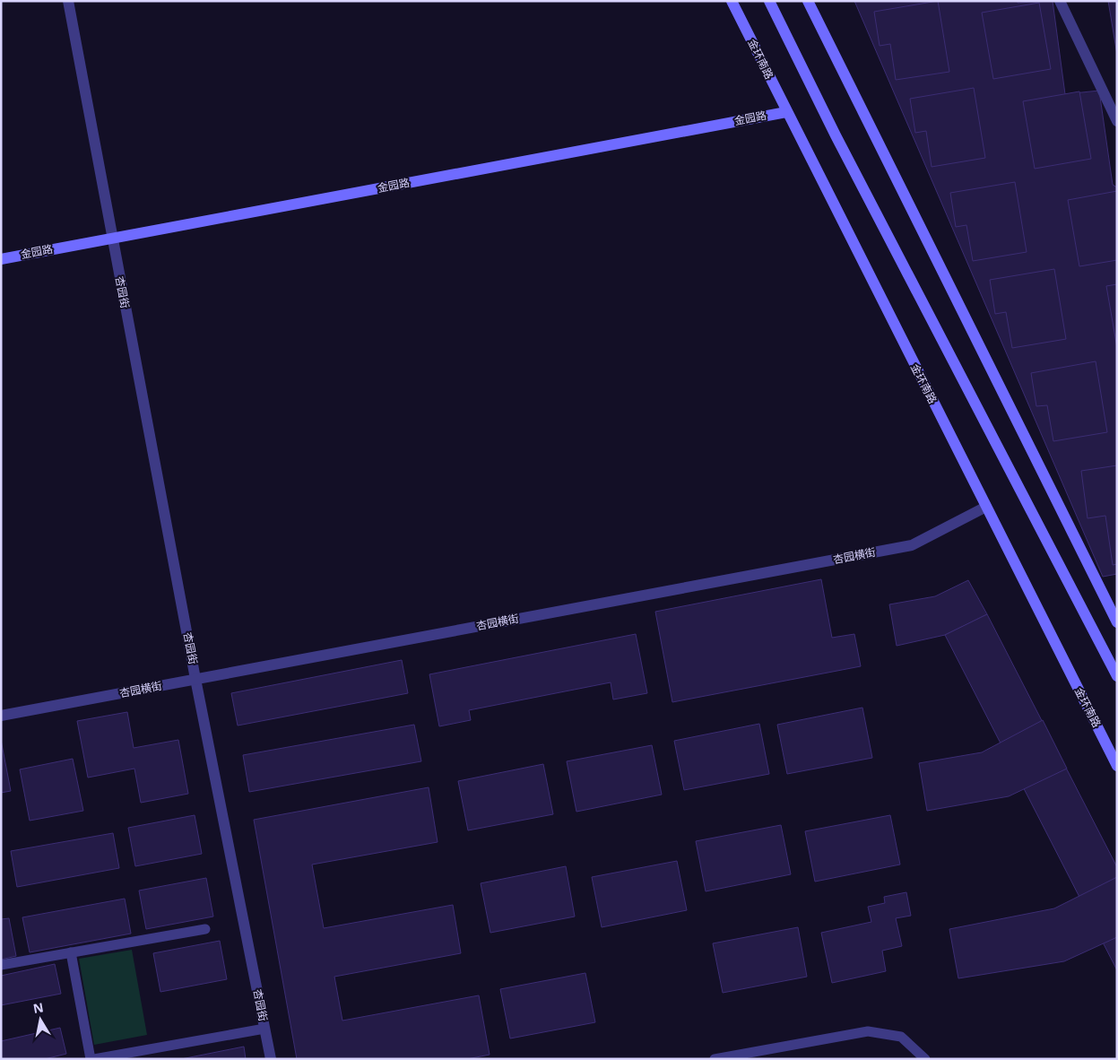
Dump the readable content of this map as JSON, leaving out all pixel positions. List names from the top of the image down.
{
  "streets": {
    "main road": ["金环南路", "金园路"],
    "street": ["杏园街", "杏园横街"]
  },
  "crossings": [
    ["金环南路", "金园路"],
    ["金环南路", "杏园横街"],
    ["金园路", "杏园街"],
    ["杏园街", "杏园横街"]
  ],
  "north": "top"
}
